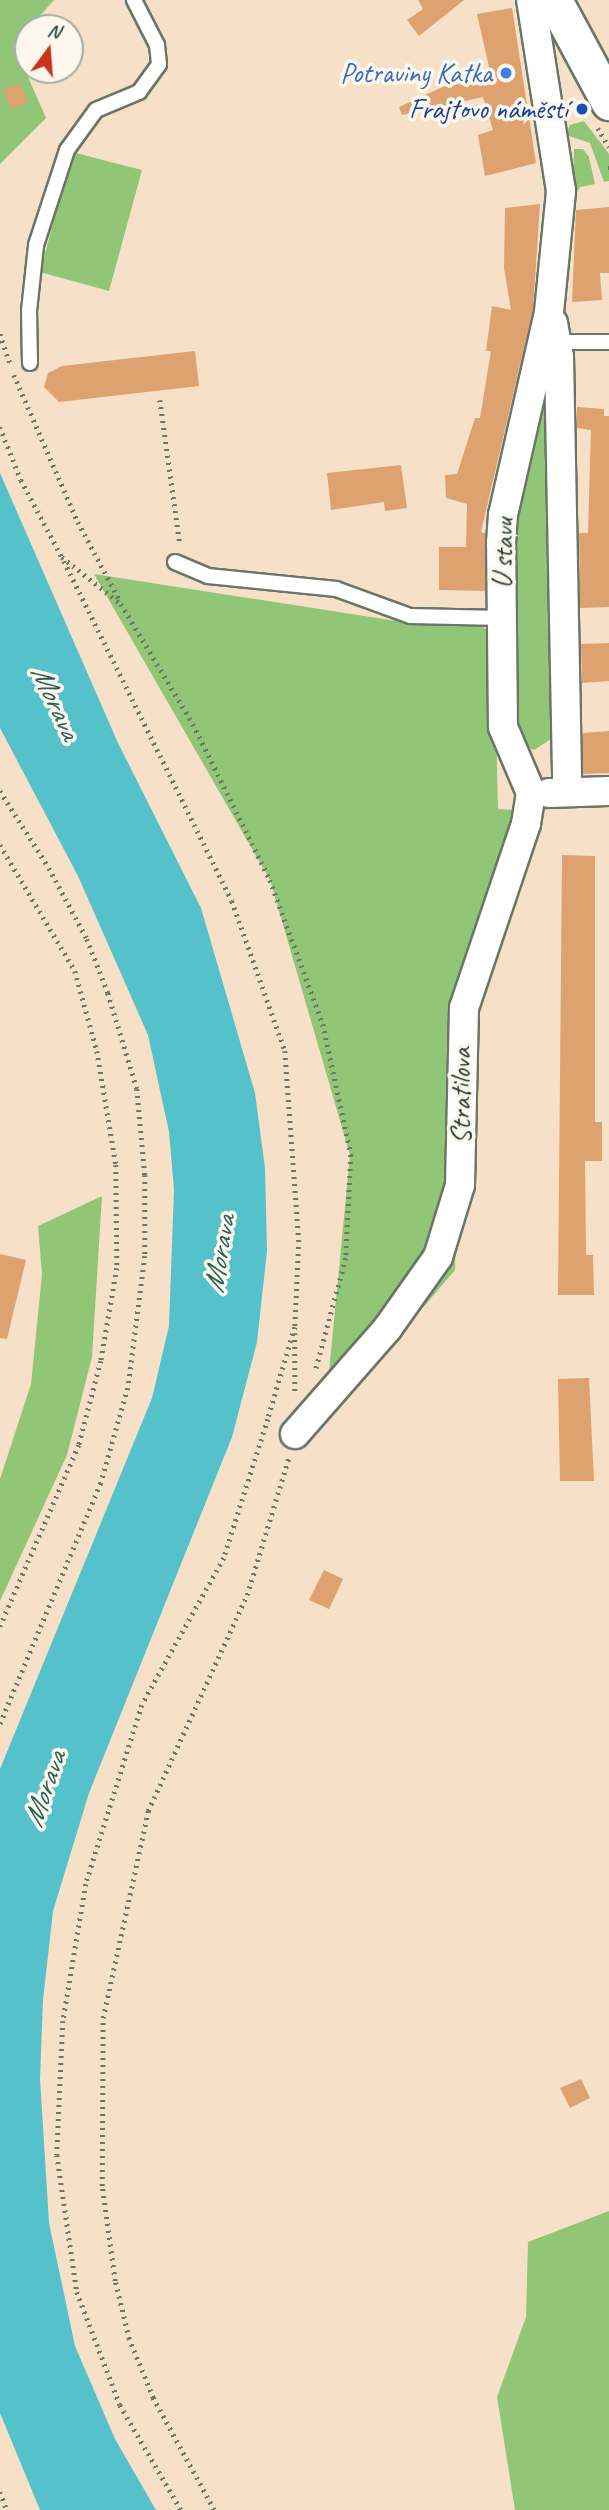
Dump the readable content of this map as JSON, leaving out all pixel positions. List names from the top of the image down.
{
  "streets": {
    "street": ["U stavu", "Stratilova"]
  },
  "crossings": [
    ["U stavu", "Stratilova"]
  ],
  "water": ["Morava"],
  "places": ["Potraviny Katka", "Frajtovo náměstí"],
  "north": "top"
}
